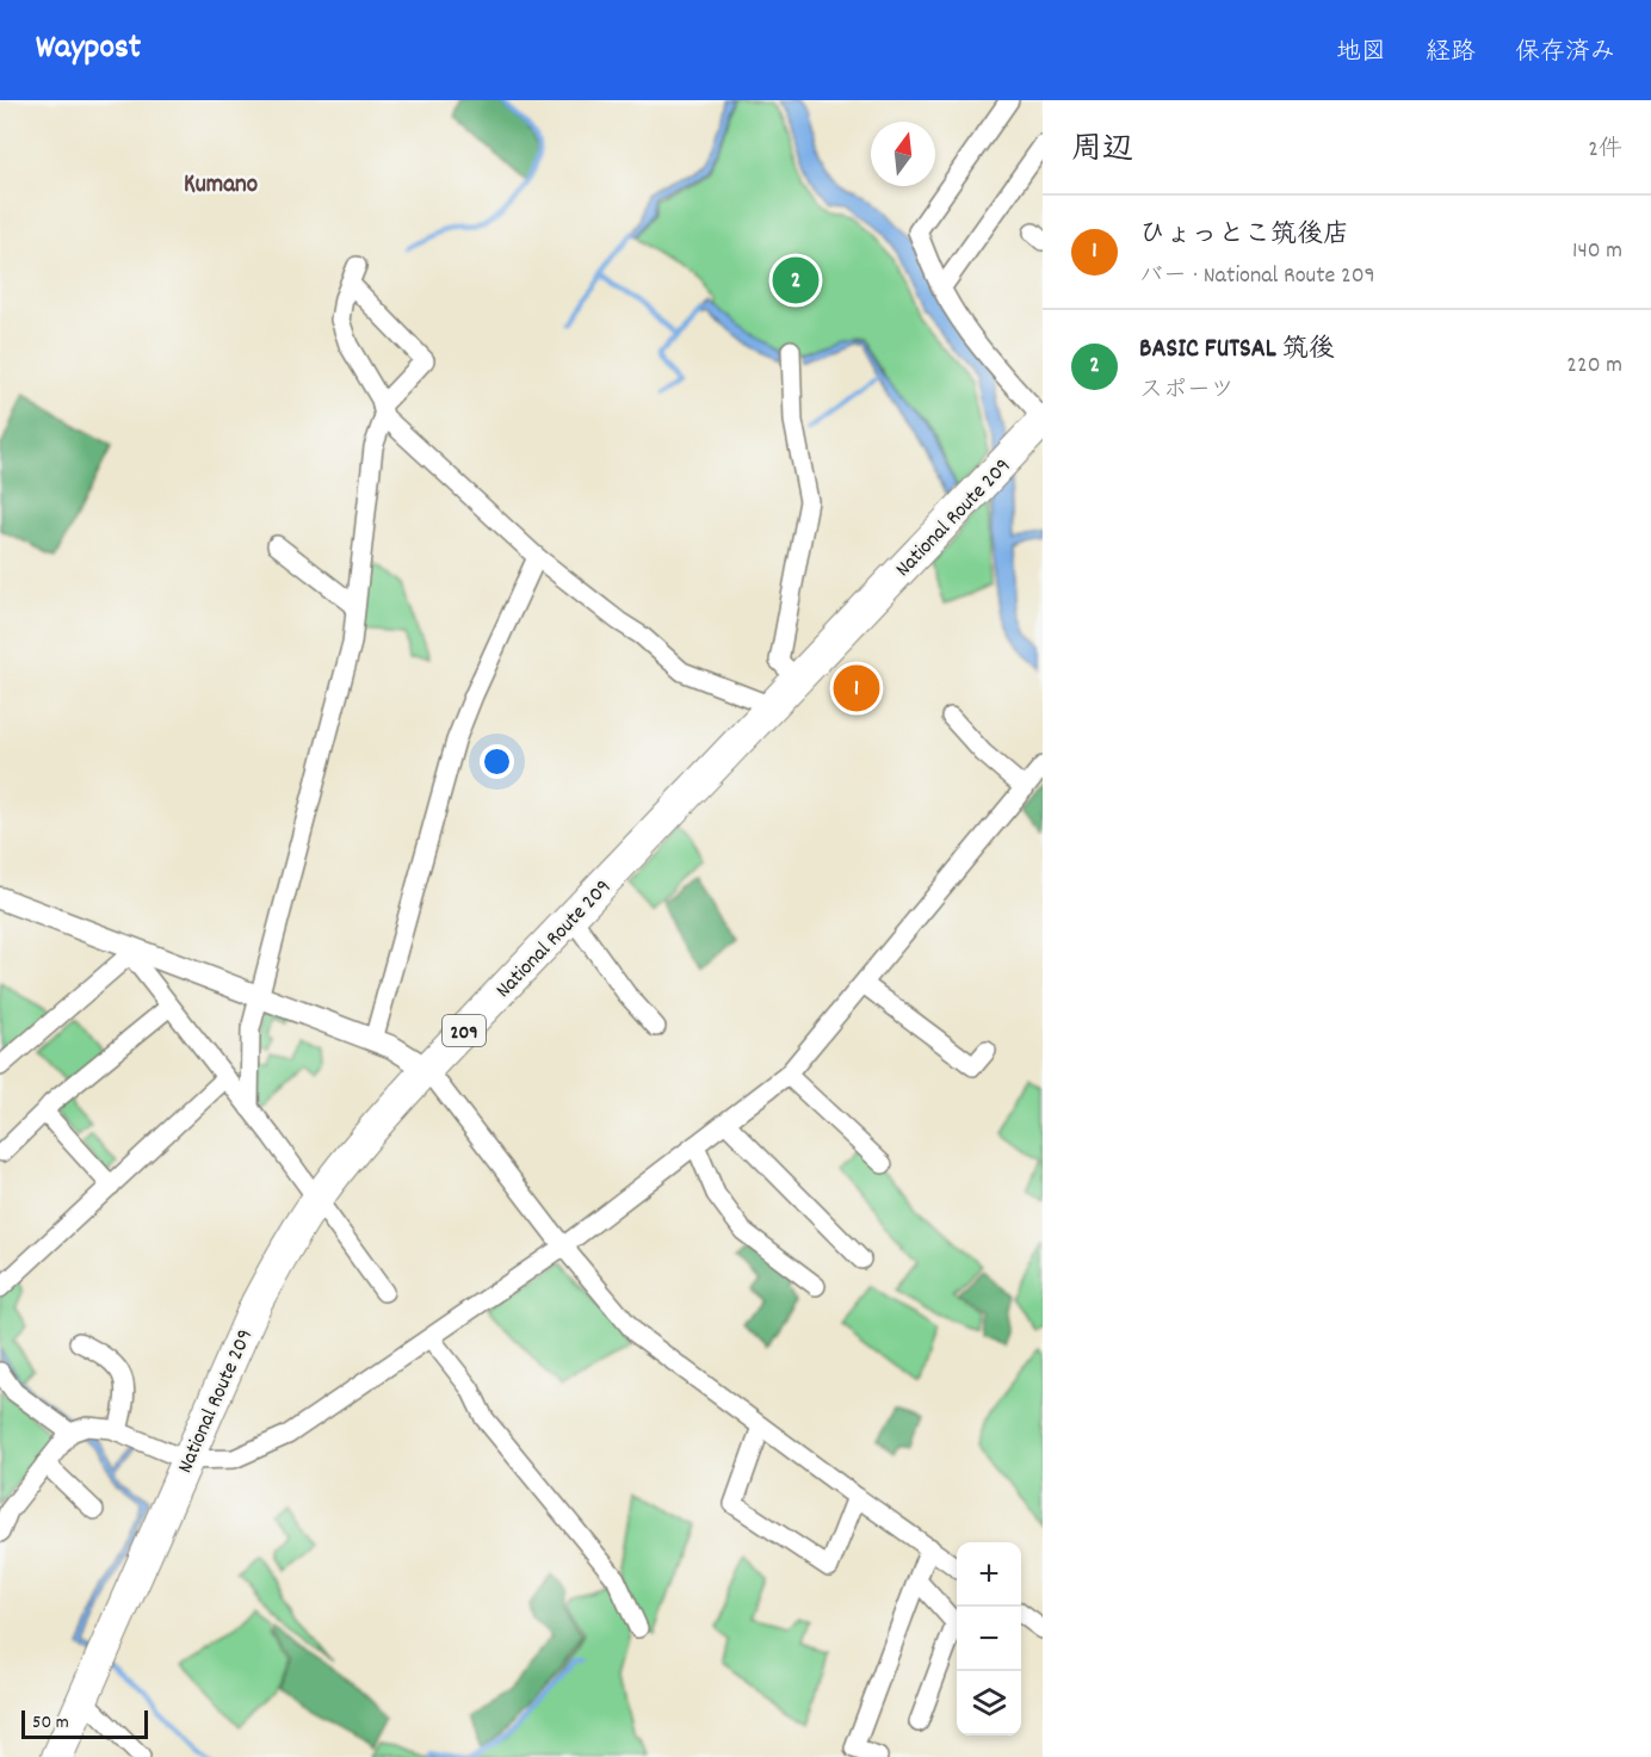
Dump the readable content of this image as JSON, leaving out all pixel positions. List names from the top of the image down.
{
  "streets": {
    "highway": ["National Route 209", "209"]
  },
  "districts": ["Kumano"],
  "scale_bar": "50 m",
  "north": "top",
  "page": {
    "header": "Waypost",
    "nav": ["地図", "経路", "保存済み"],
    "heading": ["周辺", "2件"],
    "list": [
      {
        "mark": "1",
        "name": "ひょっとこ筑後店",
        "note": "バー · National Route 209",
        "value": "140 m"
      },
      {
        "mark": "2",
        "name": "BASIC FUTSAL 筑後",
        "note": "スポーツ",
        "value": "220 m"
      }
    ],
    "pins": ["2", "1"],
    "map_buttons": ["+", "−"],
    "scale": "50 m"
  }
}
